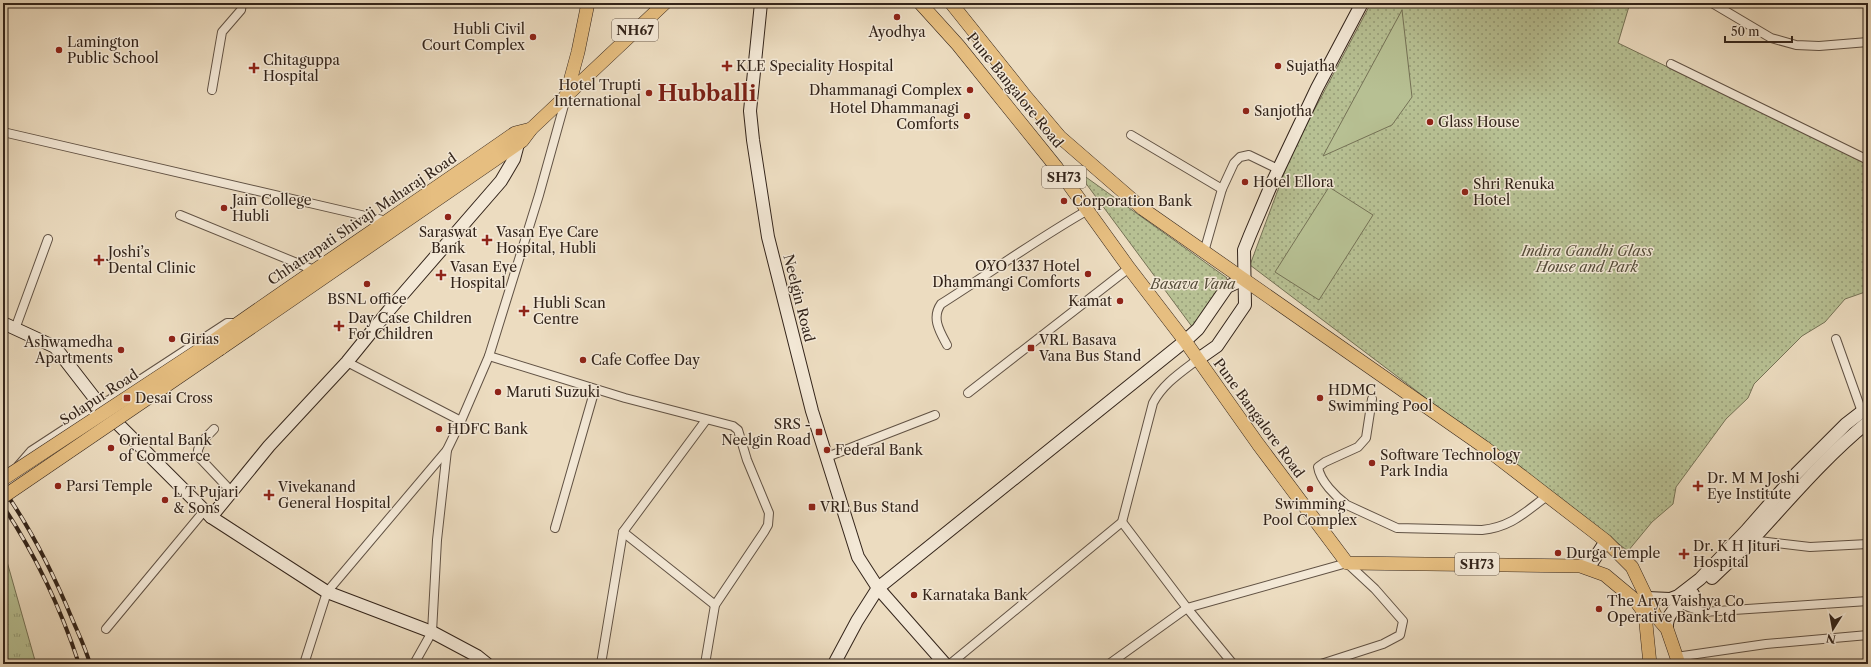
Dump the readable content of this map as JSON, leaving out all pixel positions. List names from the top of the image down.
{
  "streets": {
    "main road": [
      "NH67",
      "Pune Bangalore Road",
      "SH73",
      "Chhatrapati Shivaji Maharaj Road",
      "Solapur Road"
    ],
    "street": ["Neelgin Road"]
  },
  "crossings": [
    ["Pune Bangalore Road", "SH73"],
    ["Chhatrapati Shivaji Maharaj Road", "Solapur Road"]
  ],
  "districts": ["Hubballi"],
  "parks": ["Indira Gandhi Glass House and Park", "Basava Vana"],
  "places": {
    "other": [
      "Ayodhya",
      "Hubli Civil Court Complex",
      "Lamington Public School",
      "Sujatha",
      "Dhammanagi Complex",
      "Hotel Trupti International",
      "Sanjotha",
      "Hotel Dhammanagi Comforts",
      "Glass House",
      "Hotel Ellora",
      "Shri Renuka Hotel",
      "Corporation Bank",
      "Jain College Hubli",
      "Saraswat Bank",
      "OYO 1337 Hotel Dhammangi Comforts",
      "BSNL office",
      "Kamat",
      "Girias",
      "Ashwamedha Apartments",
      "Cafe Coffee Day",
      "Maruti Suzuki",
      "HDMC Swimming Pool",
      "HDFC Bank",
      "Oriental Bank of Commerce",
      "Federal Bank",
      "Software Technology Park India",
      "Parsi Temple",
      "Swimming Pool Complex",
      "L T Pujari & Sons",
      "Durga Temple",
      "Karnataka Bank",
      "The Arya Vaishya Co Operative Bank Ltd"
    ],
    "health": [
      "KLE Speciality Hospital",
      "Chitaguppa Hospital",
      "Vasan Eye Care Hospital, Hubli",
      "Joshi’s Dental Clinic",
      "Vasan Eye Hospital",
      "Hubli Scan Centre",
      "Day Case Children For Children",
      "Dr. M M Joshi Eye Institute",
      "Vivekanand General Hospital",
      "Dr. K H Jituri Hospital"
    ],
    "transit": [
      "VRL Basava Vana Bus Stand",
      "Desai Cross",
      "SRS - Neelgin Road",
      "VRL Bus Stand"
    ]
  },
  "scale_bar": "50 m",
  "north": "bottom"
}
